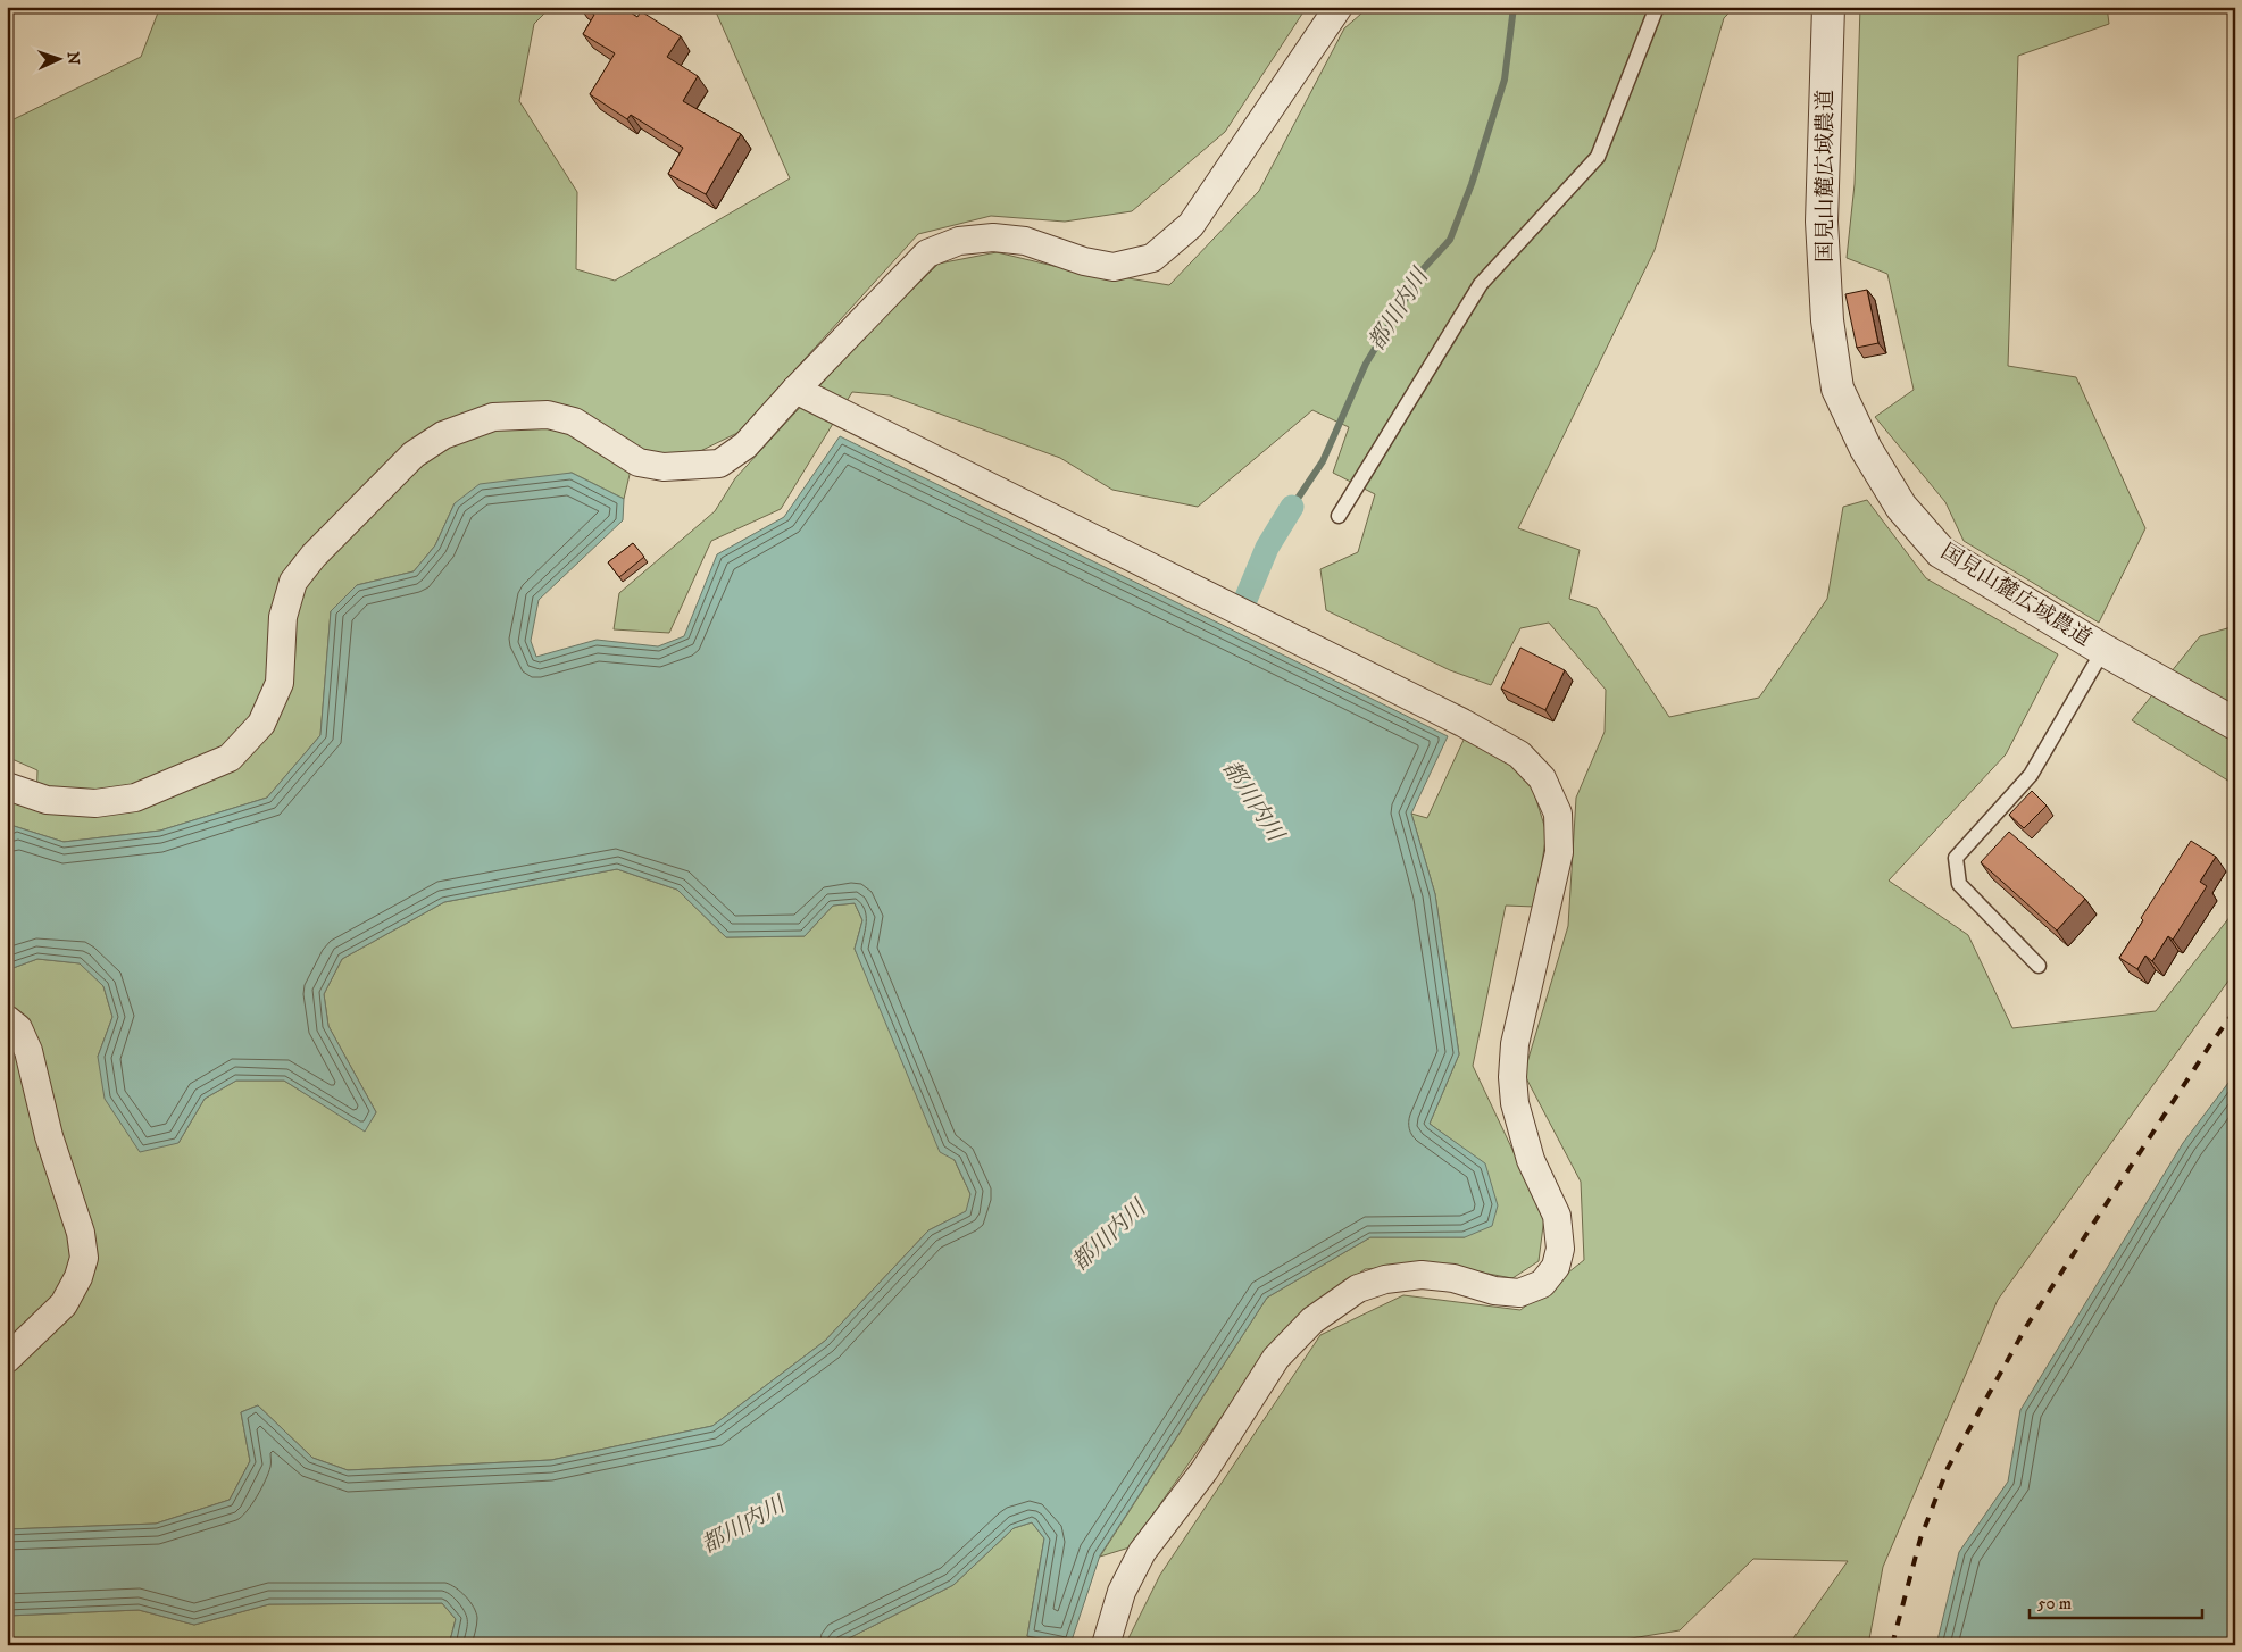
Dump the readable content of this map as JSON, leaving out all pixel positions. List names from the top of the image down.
{
  "streets": {
    "street": ["国見山麓広域農道"]
  },
  "water": ["都川内川"],
  "scale_bar": "50 m",
  "north": "right"
}
